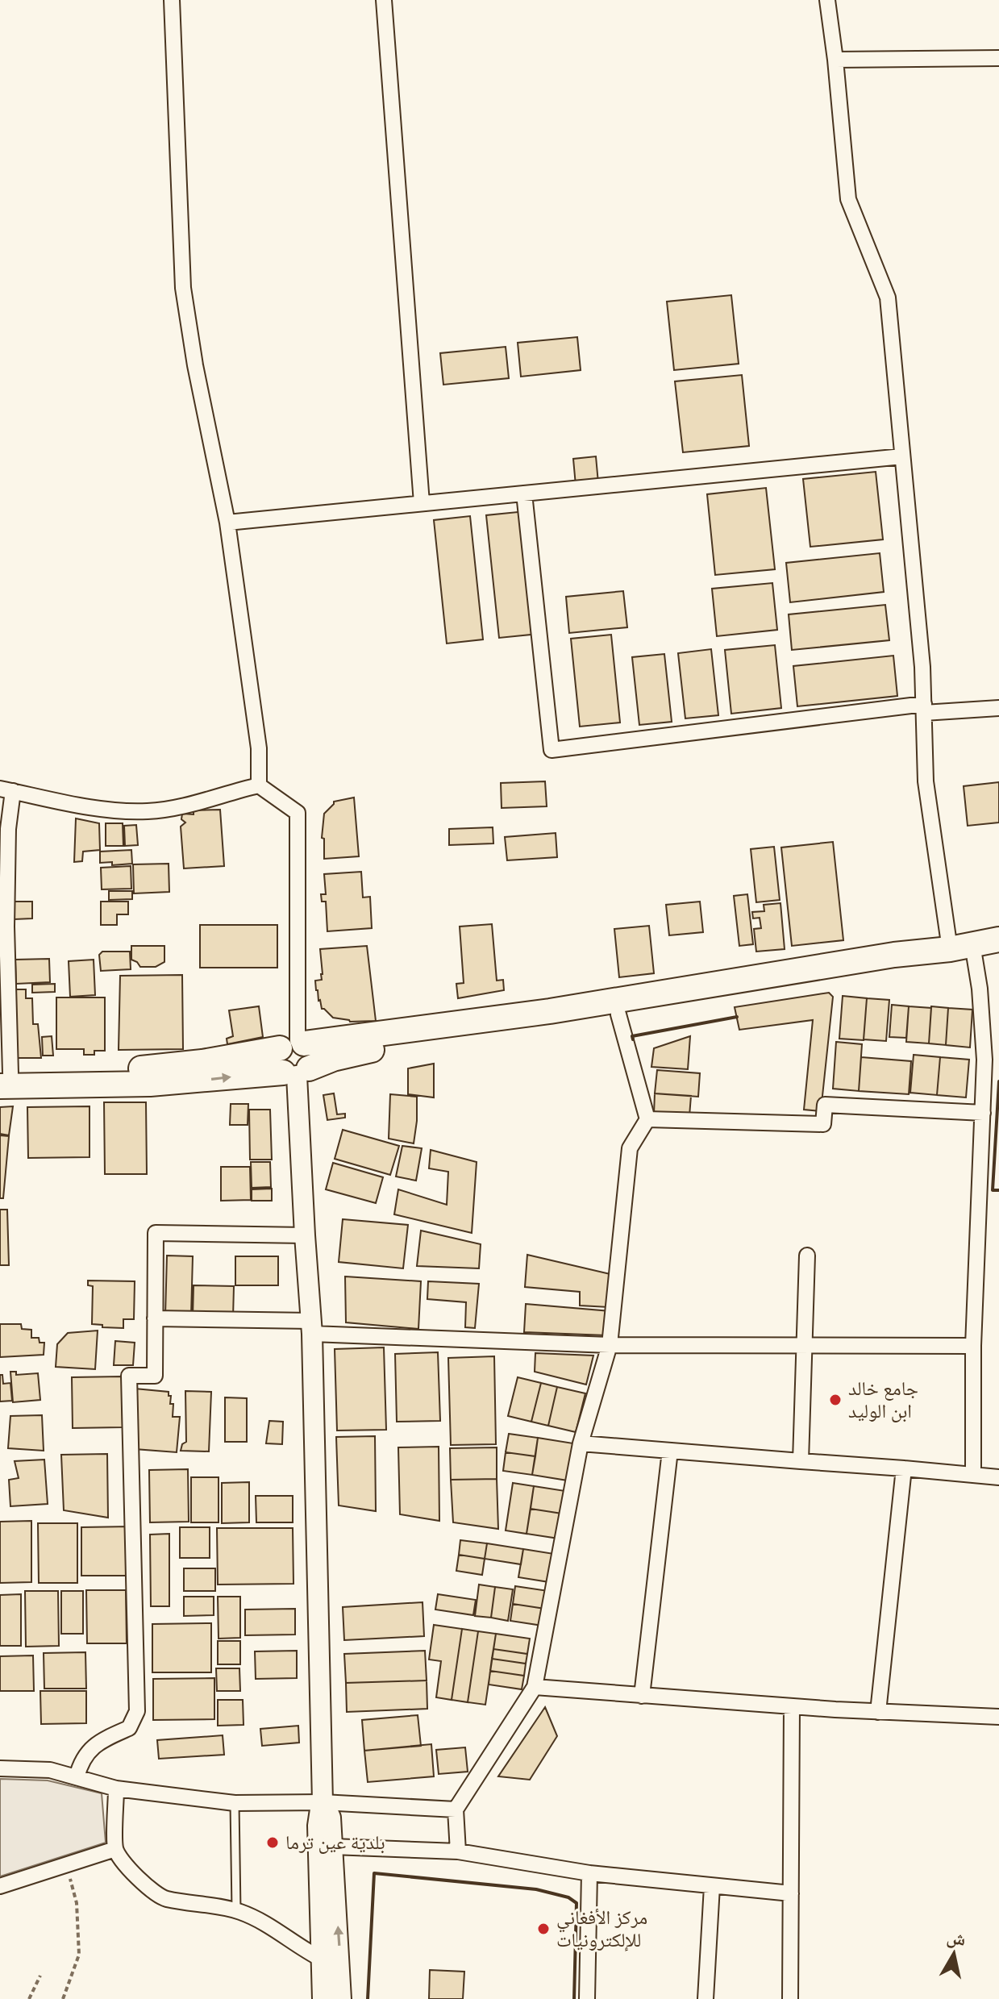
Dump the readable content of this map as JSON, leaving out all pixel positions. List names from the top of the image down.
{
  "places": ["جامع خالد ابن الوليد", "بلدية عين ترما", "مركز الأفغاني للإلكترونيات"],
  "north": "top"
}
